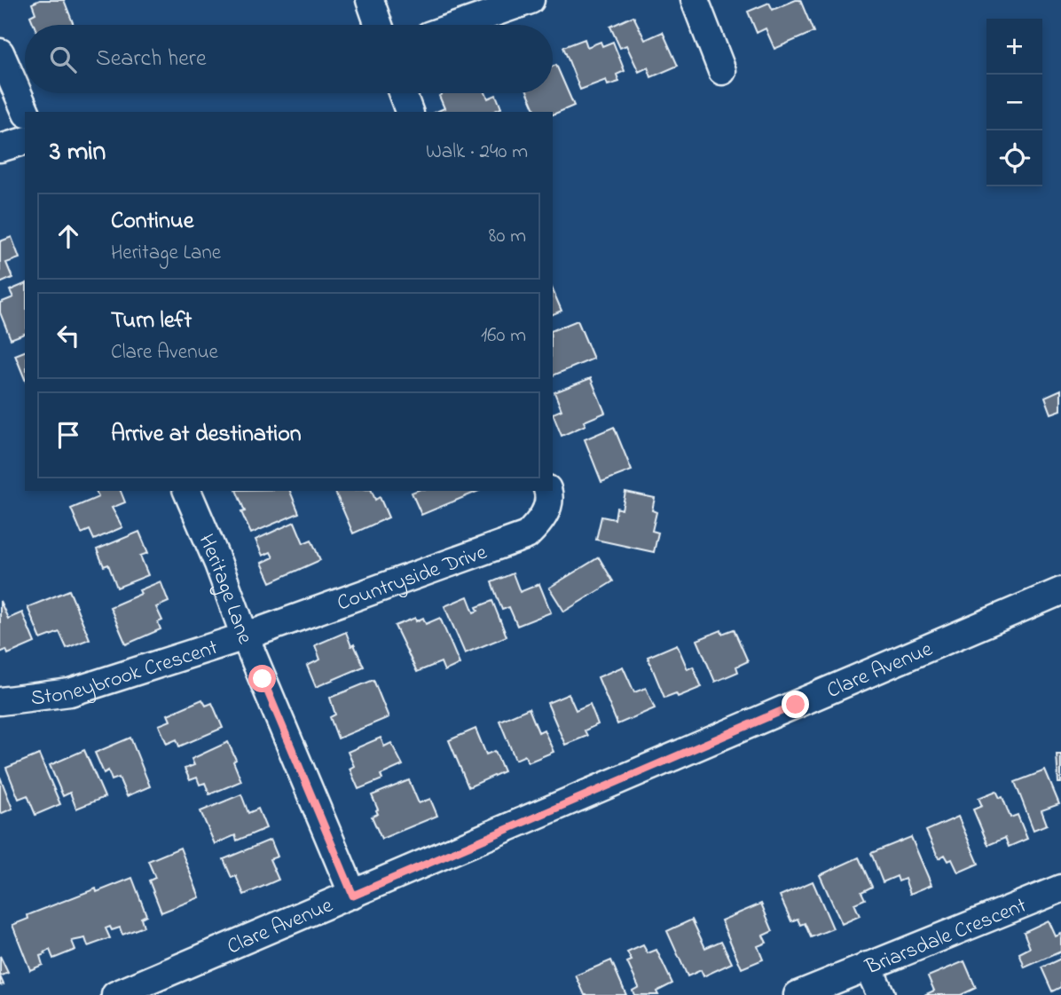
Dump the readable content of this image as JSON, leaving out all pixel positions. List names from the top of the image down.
{
  "streets": {
    "street": [
      "Countryside Drive",
      "Heritage Lane",
      "Clare Avenue",
      "Stoneybrook Crescent",
      "Briarsdale Crescent"
    ]
  },
  "crossings": [
    ["Countryside Drive", "Heritage Lane"],
    ["Countryside Drive", "Stoneybrook Crescent"],
    ["Heritage Lane", "Clare Avenue"],
    ["Heritage Lane", "Stoneybrook Crescent"]
  ],
  "page": {
    "map_buttons": ["+", "−"],
    "search": "Search here",
    "heading": ["3 min", "Walk · 240 m"],
    "list": [
      ["Continue", "Heritage Lane", "80 m"],
      ["Turn left", "Clare Avenue", "160 m"],
      "Arrive at destination"
    ]
  }
}
